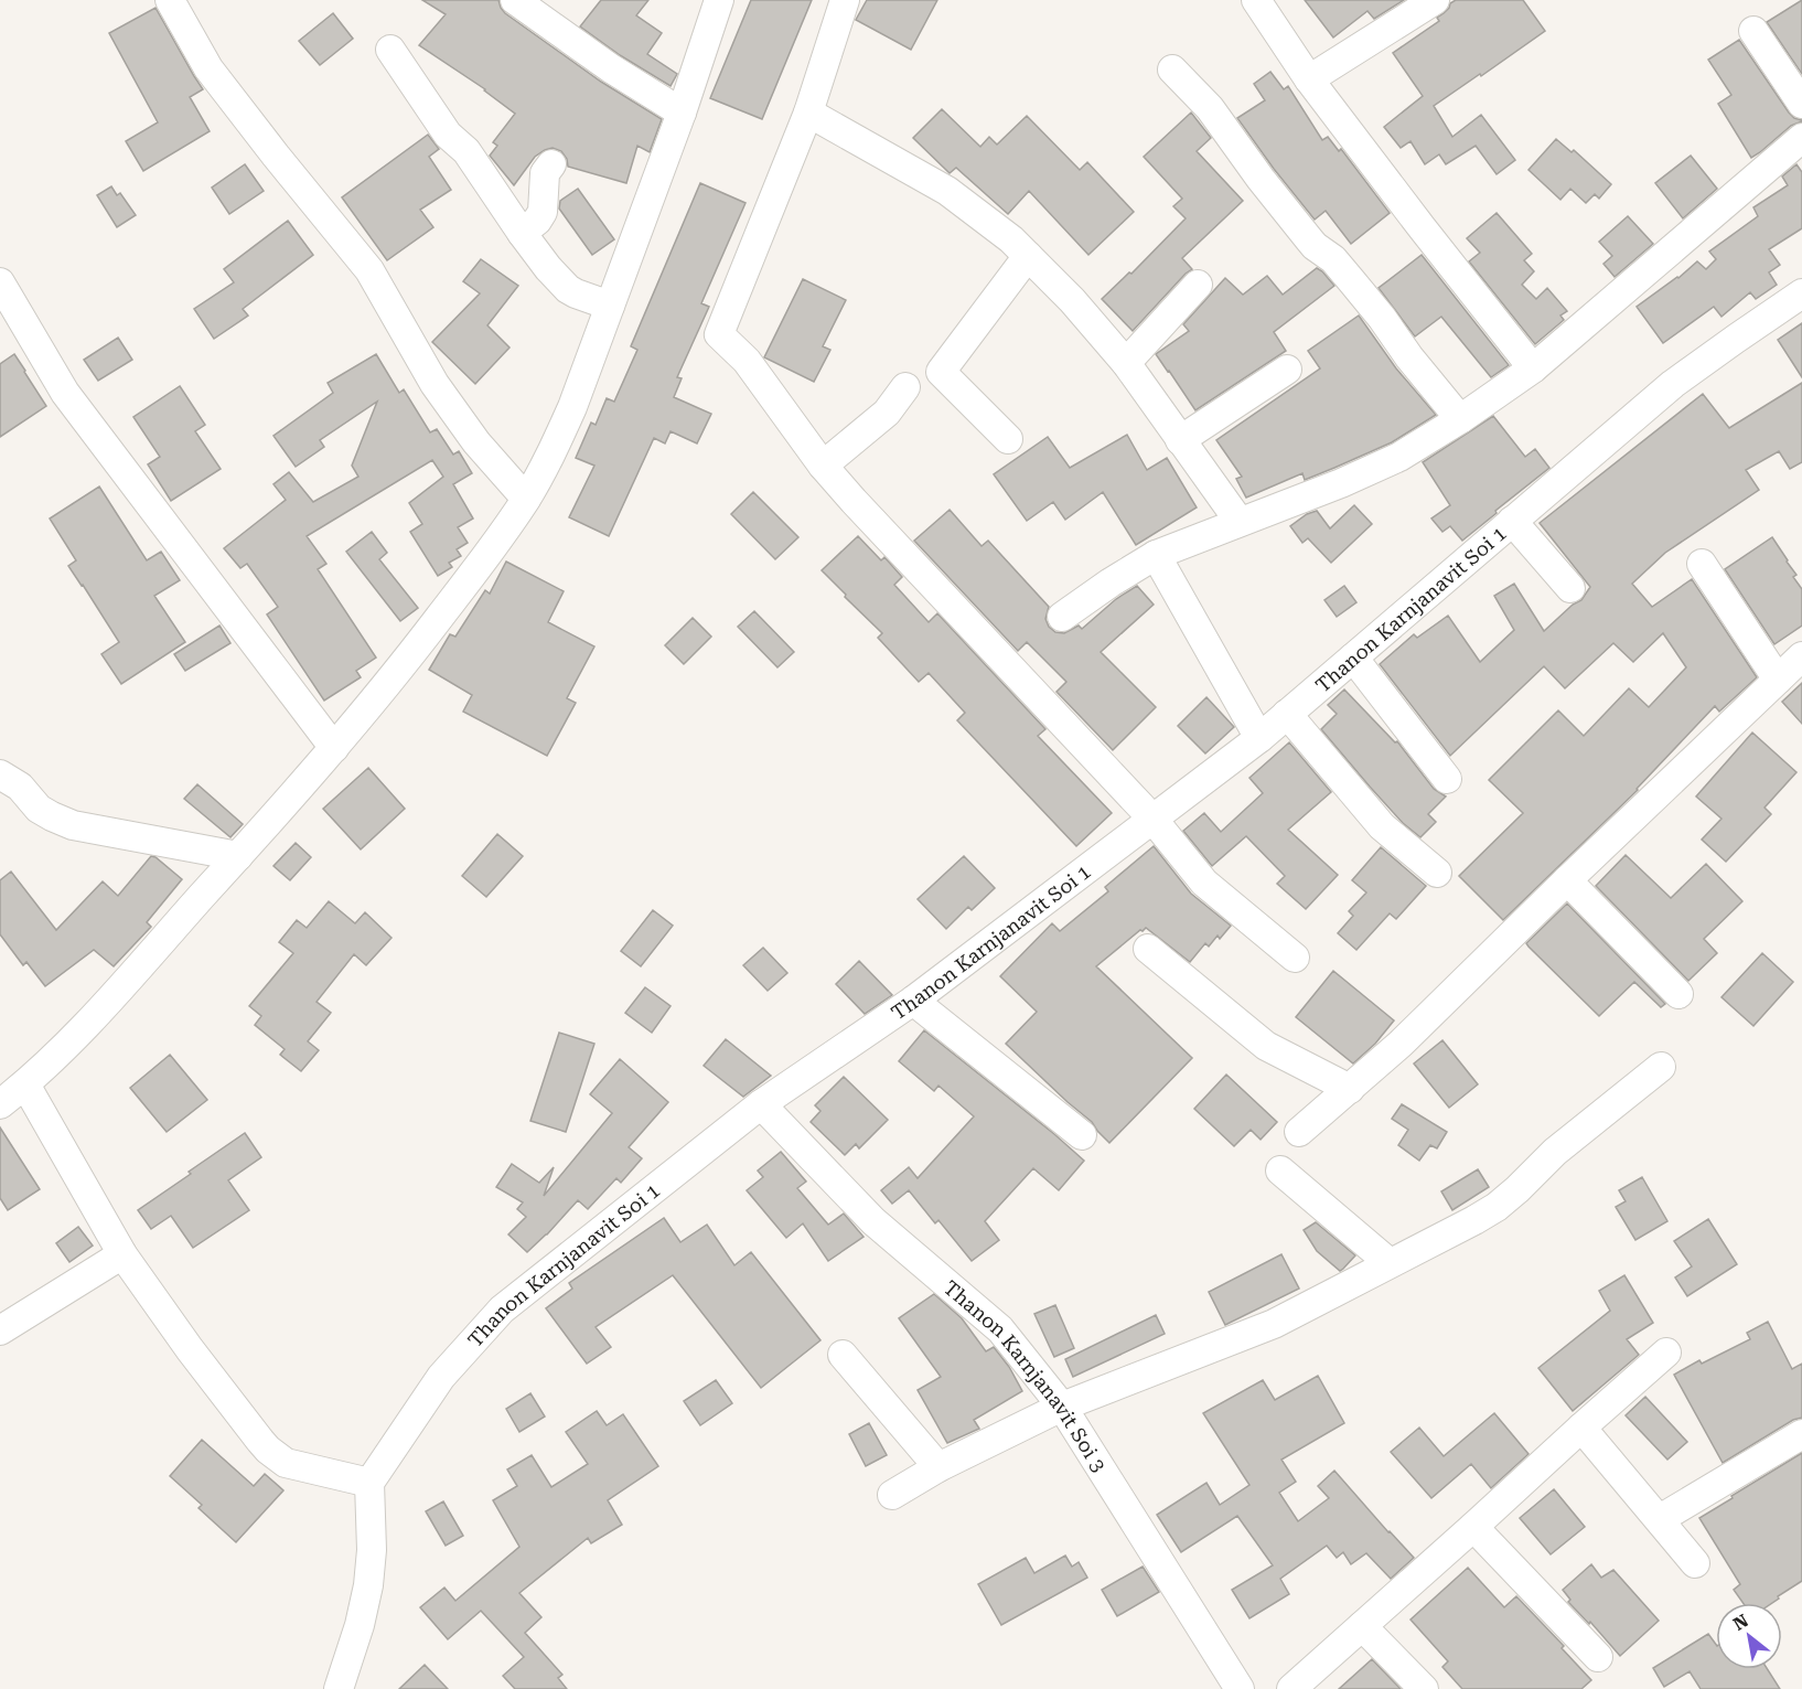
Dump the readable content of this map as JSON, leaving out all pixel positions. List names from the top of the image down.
{
  "streets": {
    "street": ["Thanon Karnjanavit Soi 1", "Thanon Karnjanavit Soi 3"]
  },
  "crossings": [
    ["Thanon Karnjanavit Soi 1", "Thanon Karnjanavit Soi 3"]
  ],
  "north": "top left"
}
